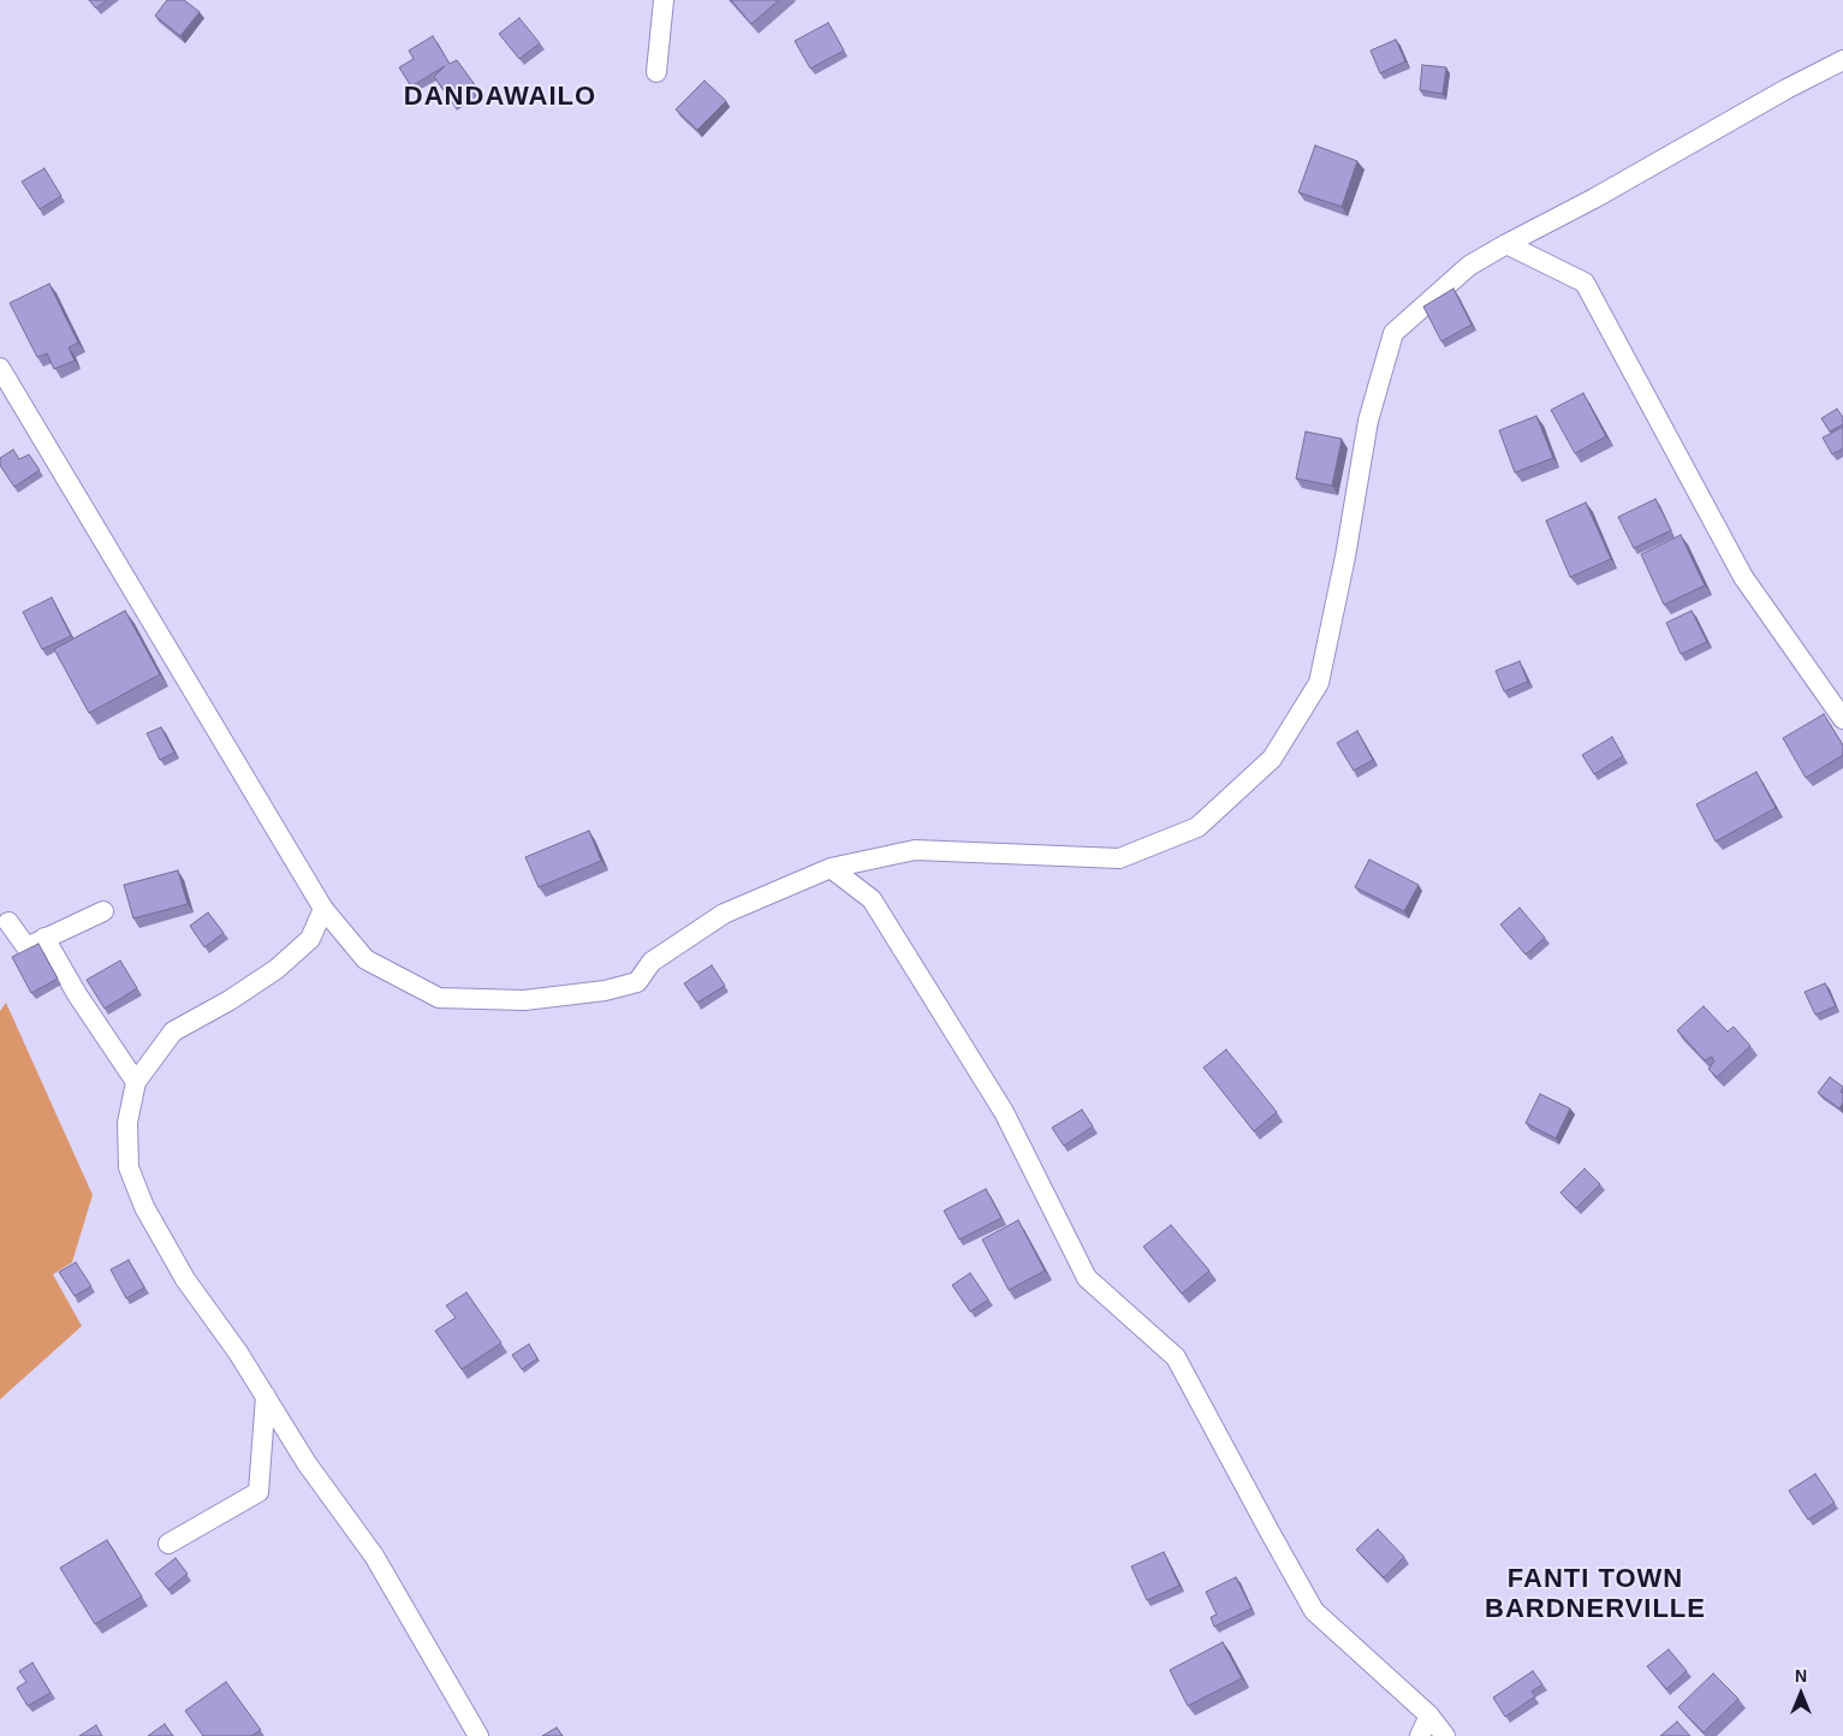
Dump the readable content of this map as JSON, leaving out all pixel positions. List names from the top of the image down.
{
  "districts": ["DANDAWAILO", "FANTI TOWN BARDNERVILLE"],
  "north": "top"
}
